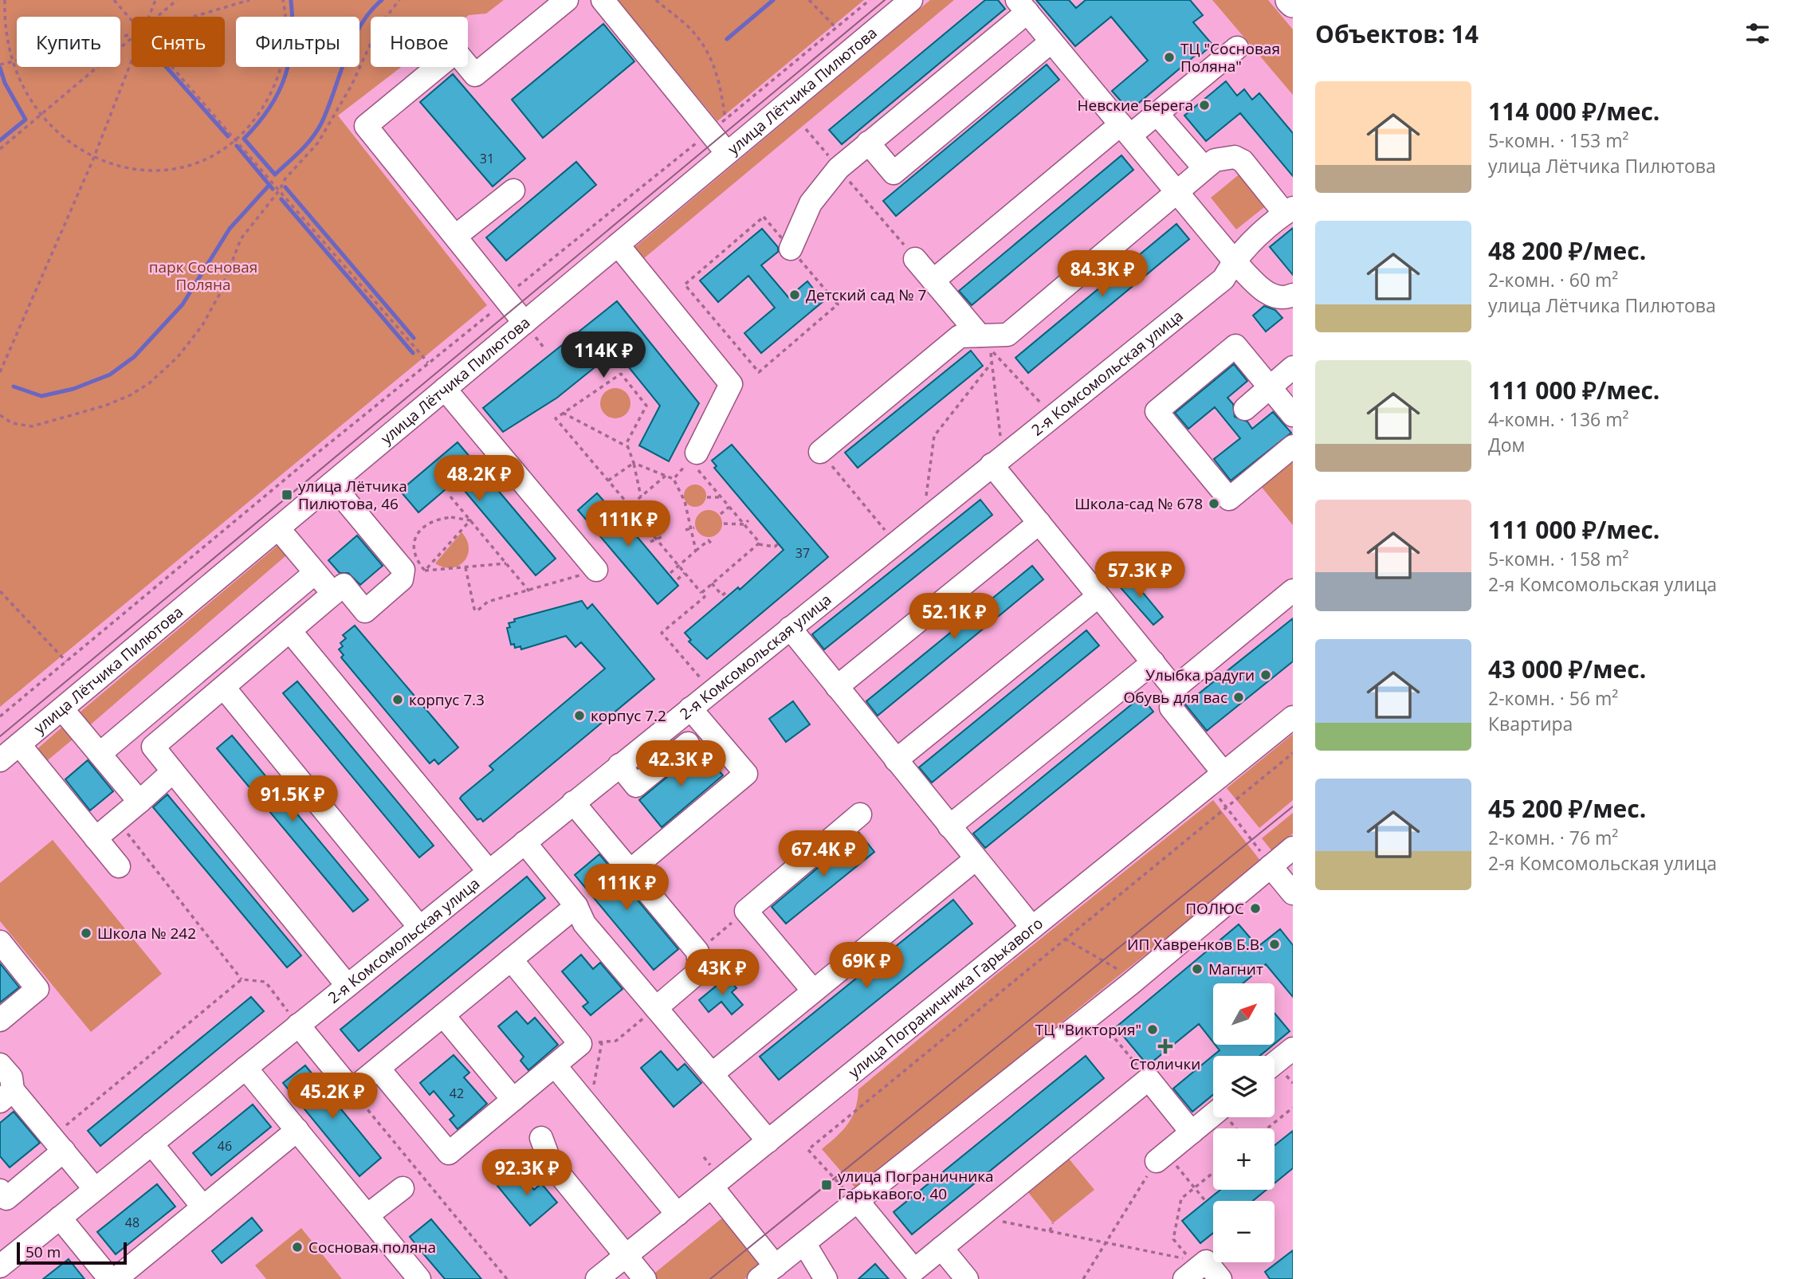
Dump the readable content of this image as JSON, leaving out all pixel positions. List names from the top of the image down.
{
  "streets": {
    "street": ["улица Лётчика Пилютова", "2-я Комсомольская улица", "улица Пограничника Гарькавого"]
  },
  "parks": ["парк Сосновая Поляна"],
  "places": {
    "other": [
      "ТЦ \"Сосновая Поляна\"",
      "Невские Берега",
      "Детский сад № 7",
      "Школа-сад № 678",
      "Улыбка радуги",
      "Обувь для вас",
      "корпус 7.3",
      "корпус 7.2",
      "ПОЛЮС",
      "Школа № 242",
      "ИП Хавренков Б.В.",
      "Магнит",
      "ТЦ \"Виктория\"",
      "Сосновая поляна"
    ],
    "transit": ["улица Лётчика Пилютова, 46", "улица Пограничника Гарькавого, 40"],
    "health": ["Столички"]
  },
  "house_numbers": [
    "31",
    "37",
    "42",
    "46",
    "48"
  ],
  "scale_bar": "50 m",
  "north": "top right",
  "page": {
    "heading": "Объектов: 14",
    "chip": [
      "Купить",
      "Снять",
      "Фильтры",
      "Новое"
    ],
    "list": [
      {
        "name": "114 000 ₽/мес.",
        "note": "5-комн. · 153 m² · улица Лётчика Пилютова"
      },
      {
        "name": "48 200 ₽/мес.",
        "note": "2-комн. · 60 m² · улица Лётчика Пилютова"
      },
      {
        "name": "111 000 ₽/мес.",
        "note": "4-комн. · 136 m² · Дом"
      },
      {
        "name": "111 000 ₽/мес.",
        "note": "5-комн. · 158 m² · 2-я Комсомольская улица"
      },
      {
        "name": "43 000 ₽/мес.",
        "note": "2-комн. · 56 m² · Квартира"
      },
      {
        "name": "45 200 ₽/мес.",
        "note": "2-комн. · 76 m² · 2-я Комсомольская улица"
      }
    ],
    "price": [
      "84.3K ₽",
      "114K ₽",
      "48.2K ₽",
      "111K ₽",
      "57.3K ₽",
      "52.1K ₽",
      "42.3K ₽",
      "91.5K ₽",
      "67.4K ₽",
      "111K ₽",
      "69K ₽",
      "43K ₽",
      "45.2K ₽",
      "92.3K ₽"
    ],
    "map_buttons": ["+", "−"],
    "scale": "50 m"
  }
}
